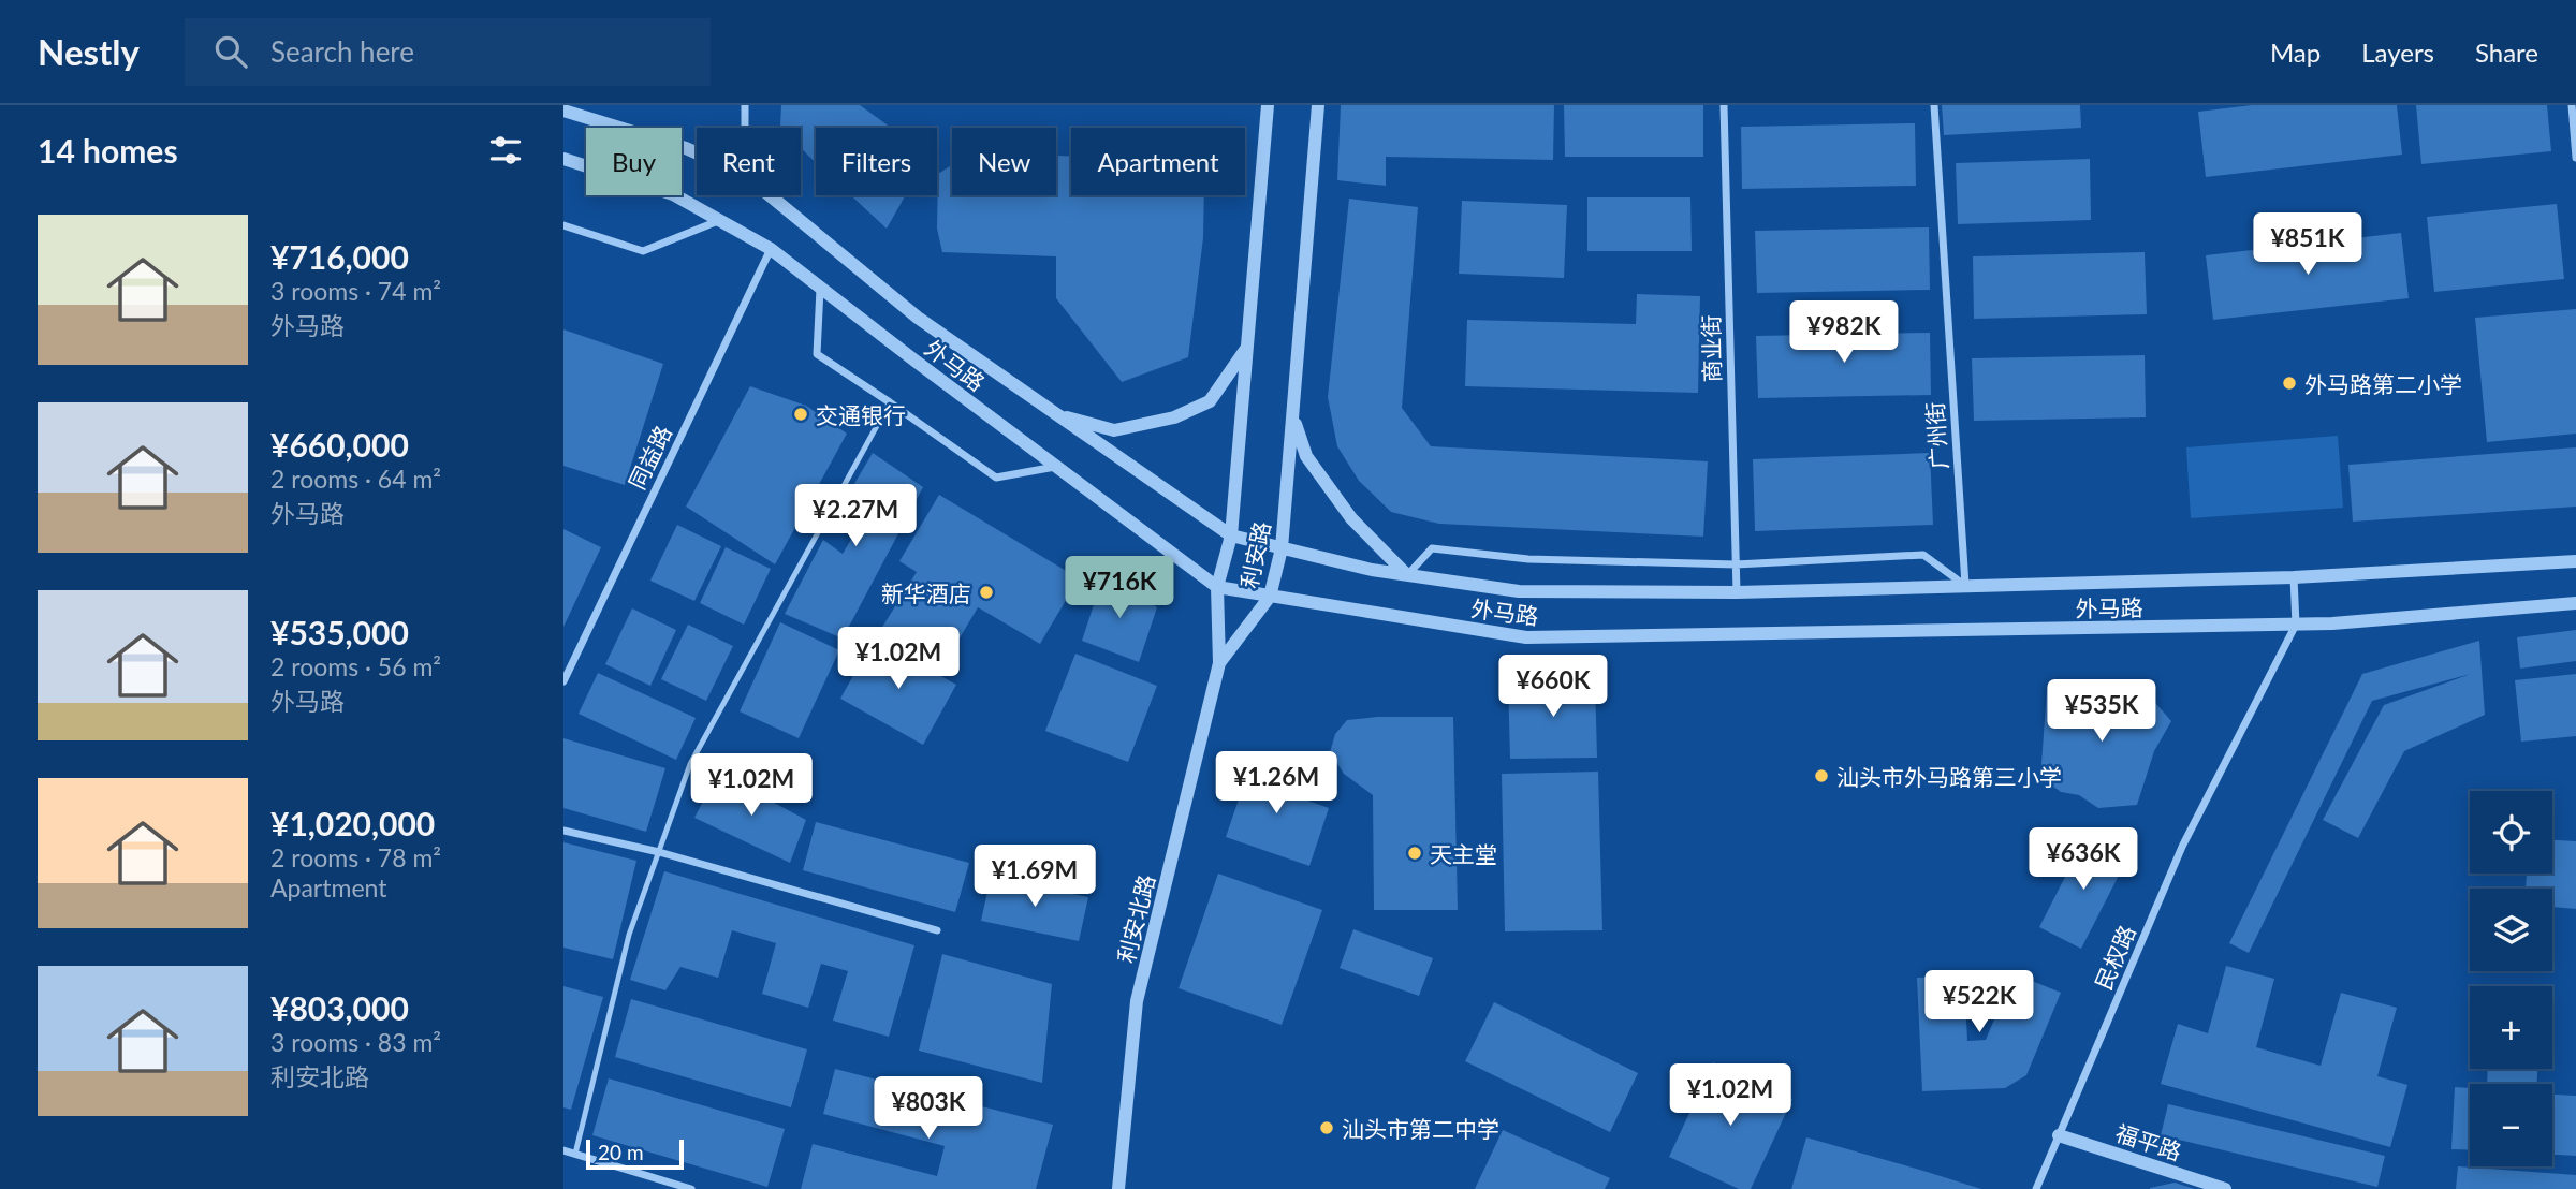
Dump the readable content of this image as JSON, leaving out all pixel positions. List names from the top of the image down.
{
  "streets": {
    "street": [
      "商业街",
      "外马路",
      "广州街",
      "同益路",
      "利安路",
      "利安北路",
      "民权路",
      "福平路"
    ]
  },
  "crossings": [
    ["商业街", "外马路"],
    ["外马路", "广州街"],
    ["外马路", "同益路"],
    ["外马路", "利安路"],
    ["外马路", "民权路"],
    ["利安路", "利安北路"],
    ["民权路", "福平路"]
  ],
  "places": [
    "外马路第二小学",
    "交通银行",
    "新华酒店",
    "汕头市外马路第三小学",
    "天主堂",
    "汕头市第二中学"
  ],
  "scale_bar": "20 m",
  "page": {
    "header": "Nestly",
    "search": "Search here",
    "nav": ["Map", "Layers", "Share"],
    "heading": "14 homes",
    "chip": [
      "Buy",
      "Rent",
      "Filters",
      "New",
      "Apartment"
    ],
    "list": [
      {
        "name": "¥716,000",
        "note": "3 rooms · 74 m² · 外马路"
      },
      {
        "name": "¥660,000",
        "note": "2 rooms · 64 m² · 外马路"
      },
      {
        "name": "¥535,000",
        "note": "2 rooms · 56 m² · 外马路"
      },
      {
        "name": "¥1,020,000",
        "note": "2 rooms · 78 m² · Apartment"
      },
      {
        "name": "¥803,000",
        "note": "3 rooms · 83 m² · 利安北路"
      }
    ],
    "price": [
      "¥851K",
      "¥982K",
      "¥2.27M",
      "¥716K",
      "¥1.02M",
      "¥660K",
      "¥535K",
      "¥1.26M",
      "¥1.02M",
      "¥636K",
      "¥1.69M",
      "¥522K",
      "¥1.02M",
      "¥803K"
    ],
    "map_buttons": ["+", "−"],
    "scale": "20 m"
  }
}
